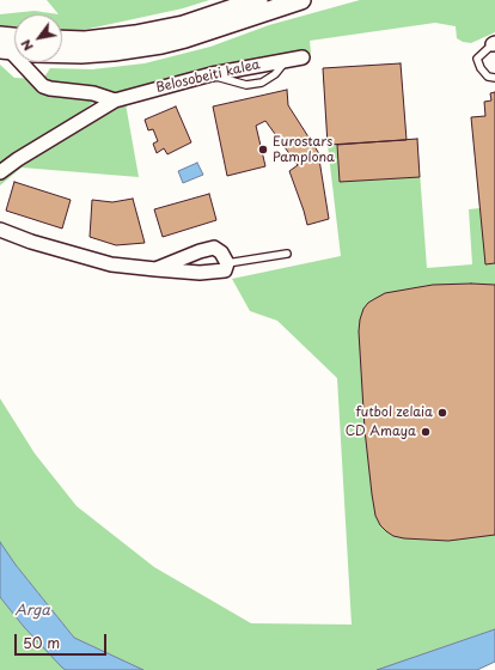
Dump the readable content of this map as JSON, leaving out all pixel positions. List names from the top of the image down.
{
  "streets": {
    "street": ["Belosobeiti kalea"]
  },
  "water": ["Arga"],
  "places": ["Eurostars Pamplona", "futbol zelaia", "CD Amaya"],
  "scale_bar": "50 m",
  "north": "bottom left"
}
